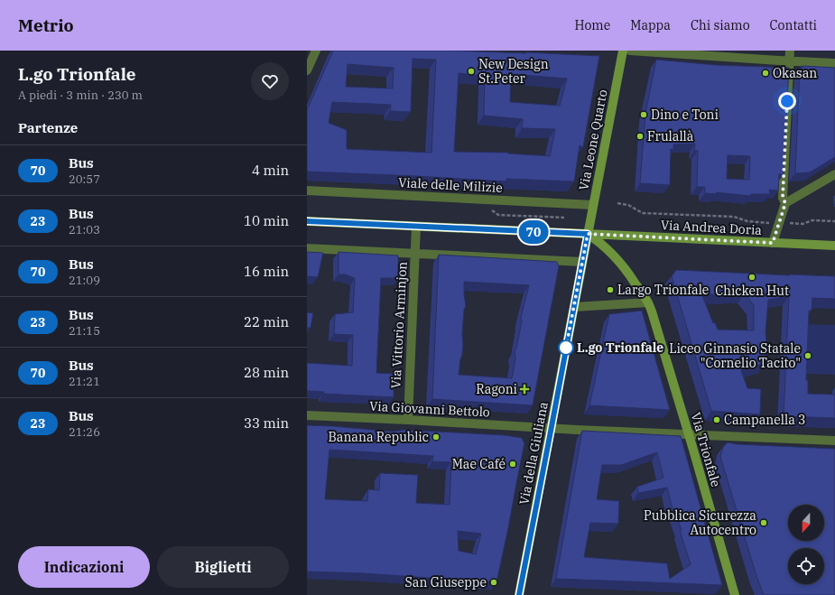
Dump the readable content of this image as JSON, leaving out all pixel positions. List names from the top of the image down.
{
  "streets": {
    "street": [
      "Via Leone Quarto",
      "Viale delle Milizie",
      "Via Andrea Doria",
      "Via Vittorio Arminjon",
      "Via Giovanni Bettolo",
      "Via Trionfale",
      "Via della Giuliana"
    ]
  },
  "crossings": [
    ["Via Leone Quarto", "Viale delle Milizie"],
    ["Via Leone Quarto", "Via Andrea Doria"],
    ["Via Vittorio Arminjon", "Via Giovanni Bettolo"],
    ["Via Giovanni Bettolo", "Via Trionfale"],
    ["Via Giovanni Bettolo", "Via della Giuliana"]
  ],
  "places": {
    "other": [
      "New Design St.Peter",
      "Okasan",
      "Dino e Toni",
      "Frulallà",
      "Chicken Hut",
      "Largo Trionfale",
      "L.go Trionfale",
      "Liceo Ginnasio Statale \"Cornelio Tacito\"",
      "Campanella 3",
      "Banana Republic",
      "Mae Café",
      "Pubblica Sicurezza Autocentro",
      "San Giuseppe"
    ],
    "health": ["Ragoni"]
  },
  "lines": ["bus line 70"],
  "north": "bottom",
  "page": {
    "header": "Metrio",
    "nav": [
      "Home",
      "Mappa",
      "Chi siamo",
      "Contatti"
    ],
    "heading": [
      ["L.go Trionfale", "A piedi · 3 min · 230 m"],
      "Partenze"
    ],
    "on_map": "70",
    "list": [
      {
        "mark": "70",
        "name": "Bus",
        "note": "20:57",
        "value": "4 min"
      },
      {
        "mark": "23",
        "name": "Bus",
        "note": "21:03",
        "value": "10 min"
      },
      {
        "mark": "70",
        "name": "Bus",
        "note": "21:09",
        "value": "16 min"
      },
      {
        "mark": "23",
        "name": "Bus",
        "note": "21:15",
        "value": "22 min"
      },
      {
        "mark": "70",
        "name": "Bus",
        "note": "21:21",
        "value": "28 min"
      },
      {
        "mark": "23",
        "name": "Bus",
        "note": "21:26",
        "value": "33 min"
      }
    ],
    "buttons": ["Indicazioni", "Biglietti"]
  }
}
